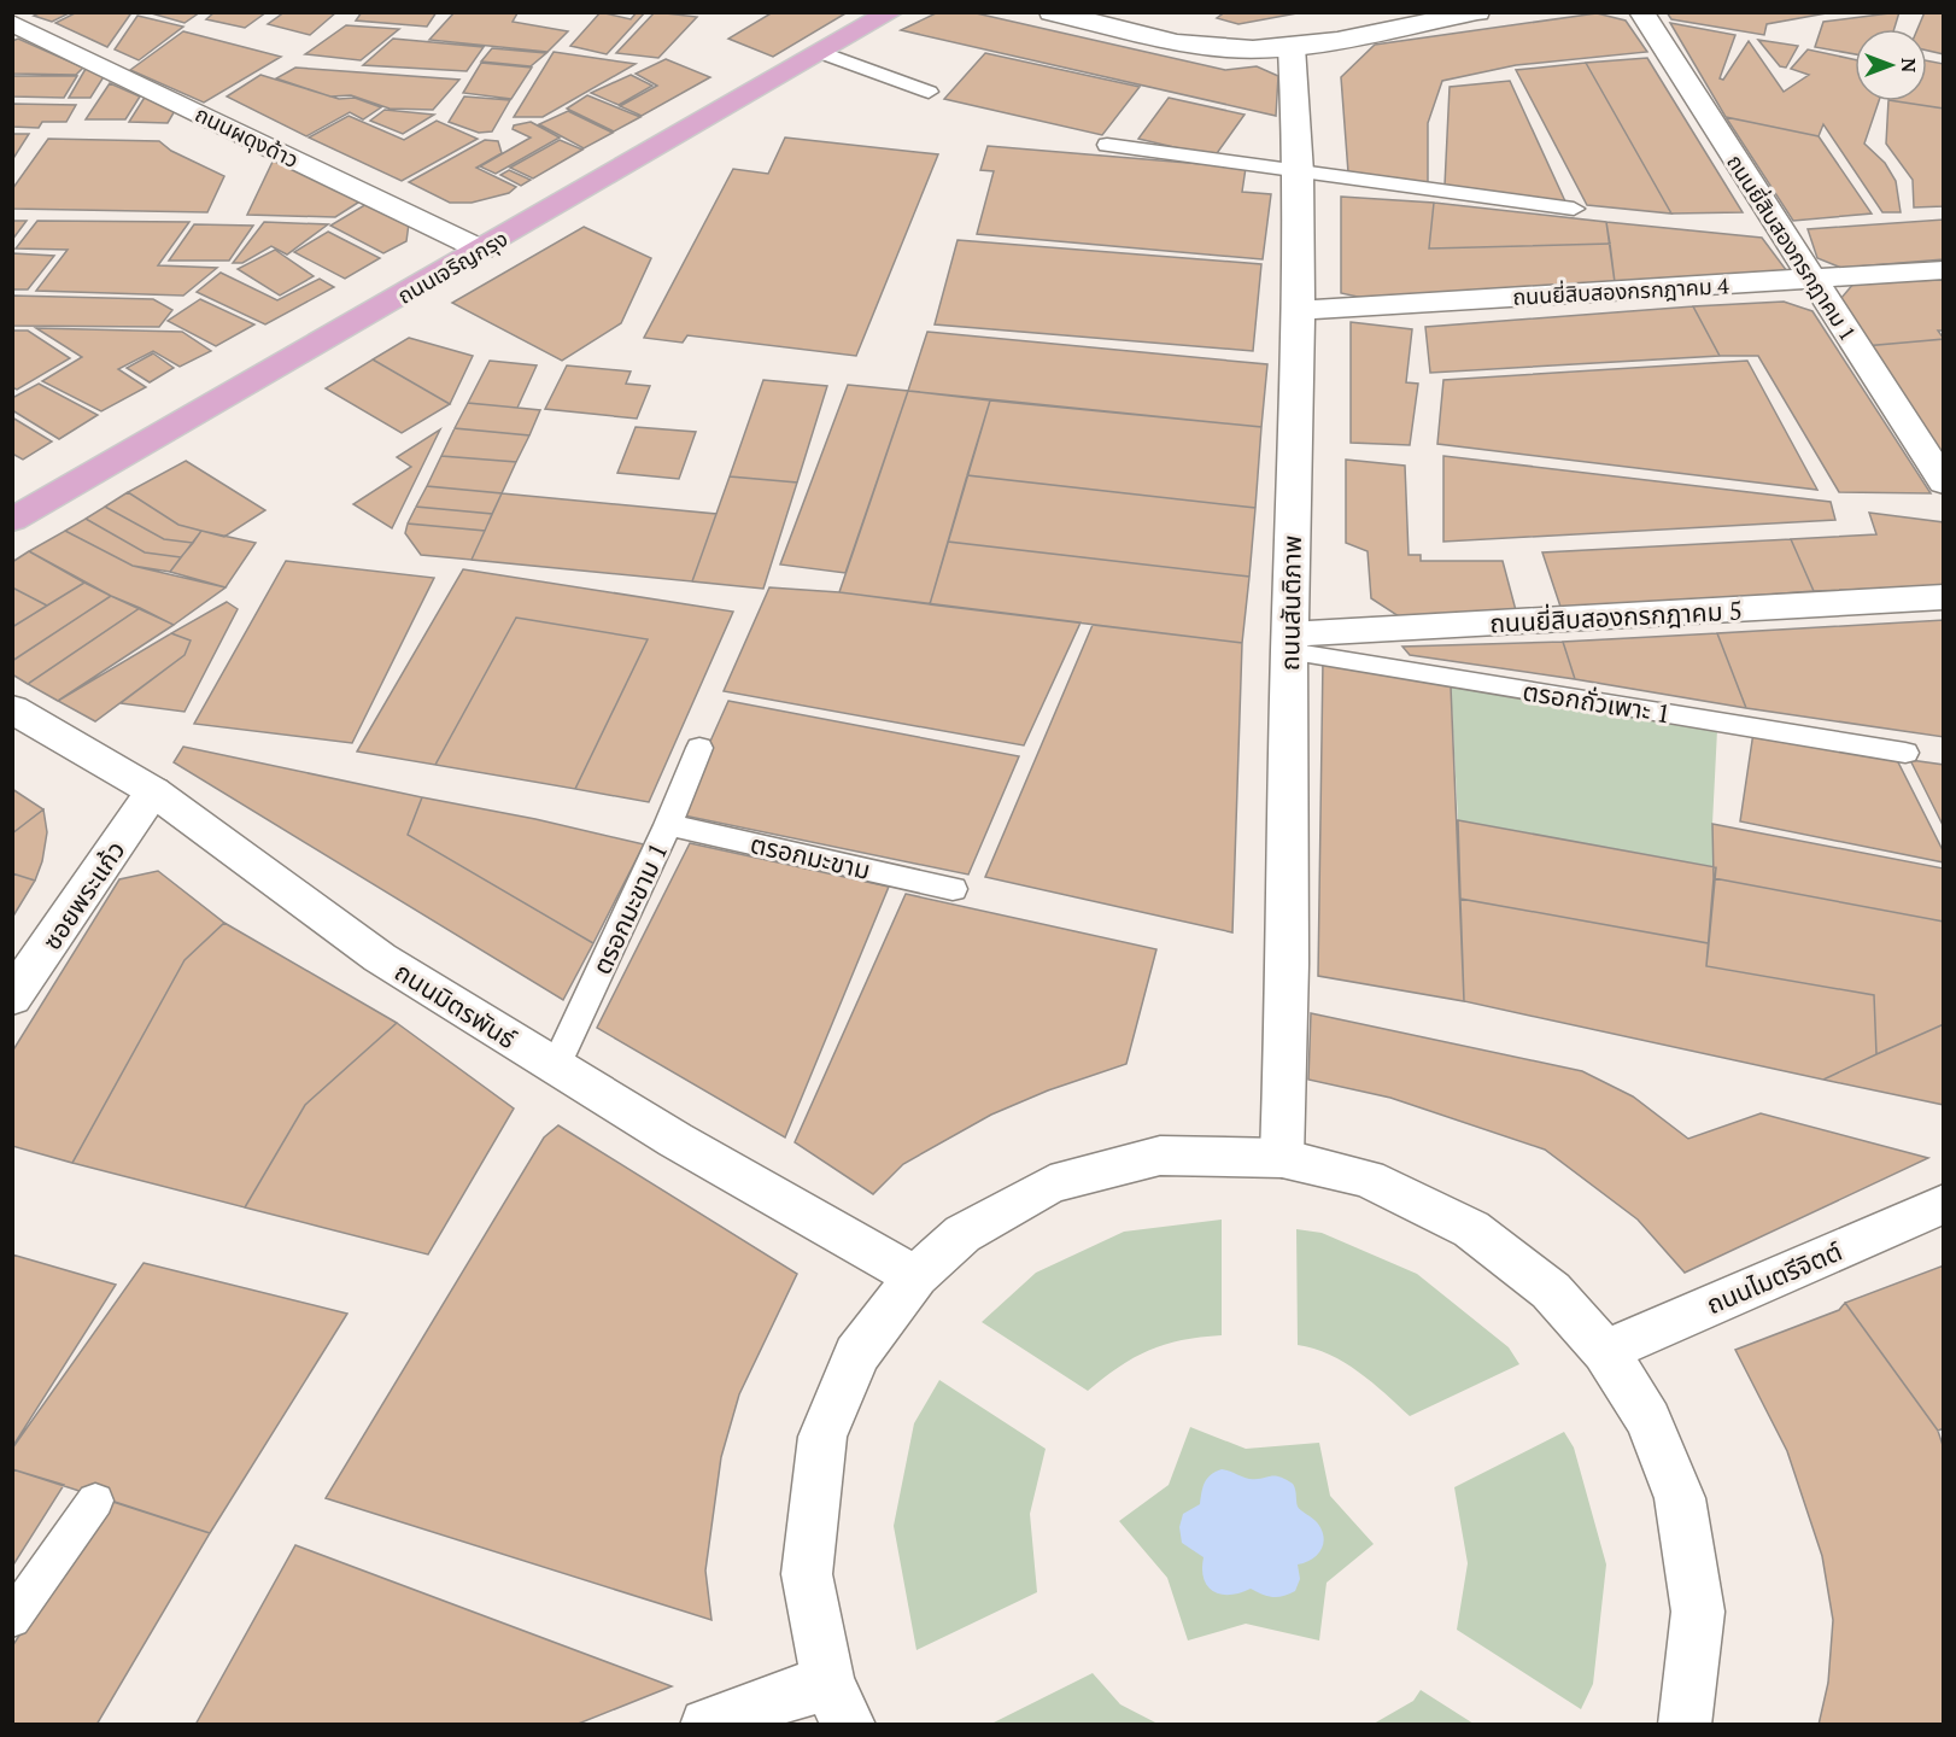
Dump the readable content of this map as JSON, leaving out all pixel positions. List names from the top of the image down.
{
  "streets": {
    "main road": ["ถนนเจริญกรุง"],
    "street": [
      "ถนนผดุงด้าว",
      "ถนนยี่สิบสองกรกฎาคม 1",
      "ถนนยี่สิบสองกรกฎาคม 4",
      "ถนนสันติภาพ",
      "ถนนยี่สิบสองกรกฎาคม 5",
      "ซอยพระแก้ว",
      "ถนนมิตรพันธ์",
      "ถนนไมตรีจิตต์"
    ],
    "lane": ["ตรอกถั่วเพาะ 1", "ตรอกมะขาม", "ตรอกมะขาม 1"]
  },
  "crossings": [
    ["ถนนผดุงด้าว", "ถนนเจริญกรุง"],
    ["ถนนยี่สิบสองกรกฎาคม 1", "ถนนยี่สิบสองกรกฎาคม 4"],
    ["ถนนยี่สิบสองกรกฎาคม 4", "ถนนสันติภาพ"],
    ["ถนนสันติภาพ", "ถนนยี่สิบสองกรกฎาคม 5"],
    ["ถนนสันติภาพ", "ตรอกถั่วเพาะ 1"],
    ["ถนนยี่สิบสองกรกฎาคม 5", "ตรอกถั่วเพาะ 1"],
    ["ตรอกมะขาม", "ตรอกมะขาม 1"],
    ["ซอยพระแก้ว", "ถนนมิตรพันธ์"],
    ["ตรอกมะขาม 1", "ถนนมิตรพันธ์"]
  ],
  "north": "right"
}
